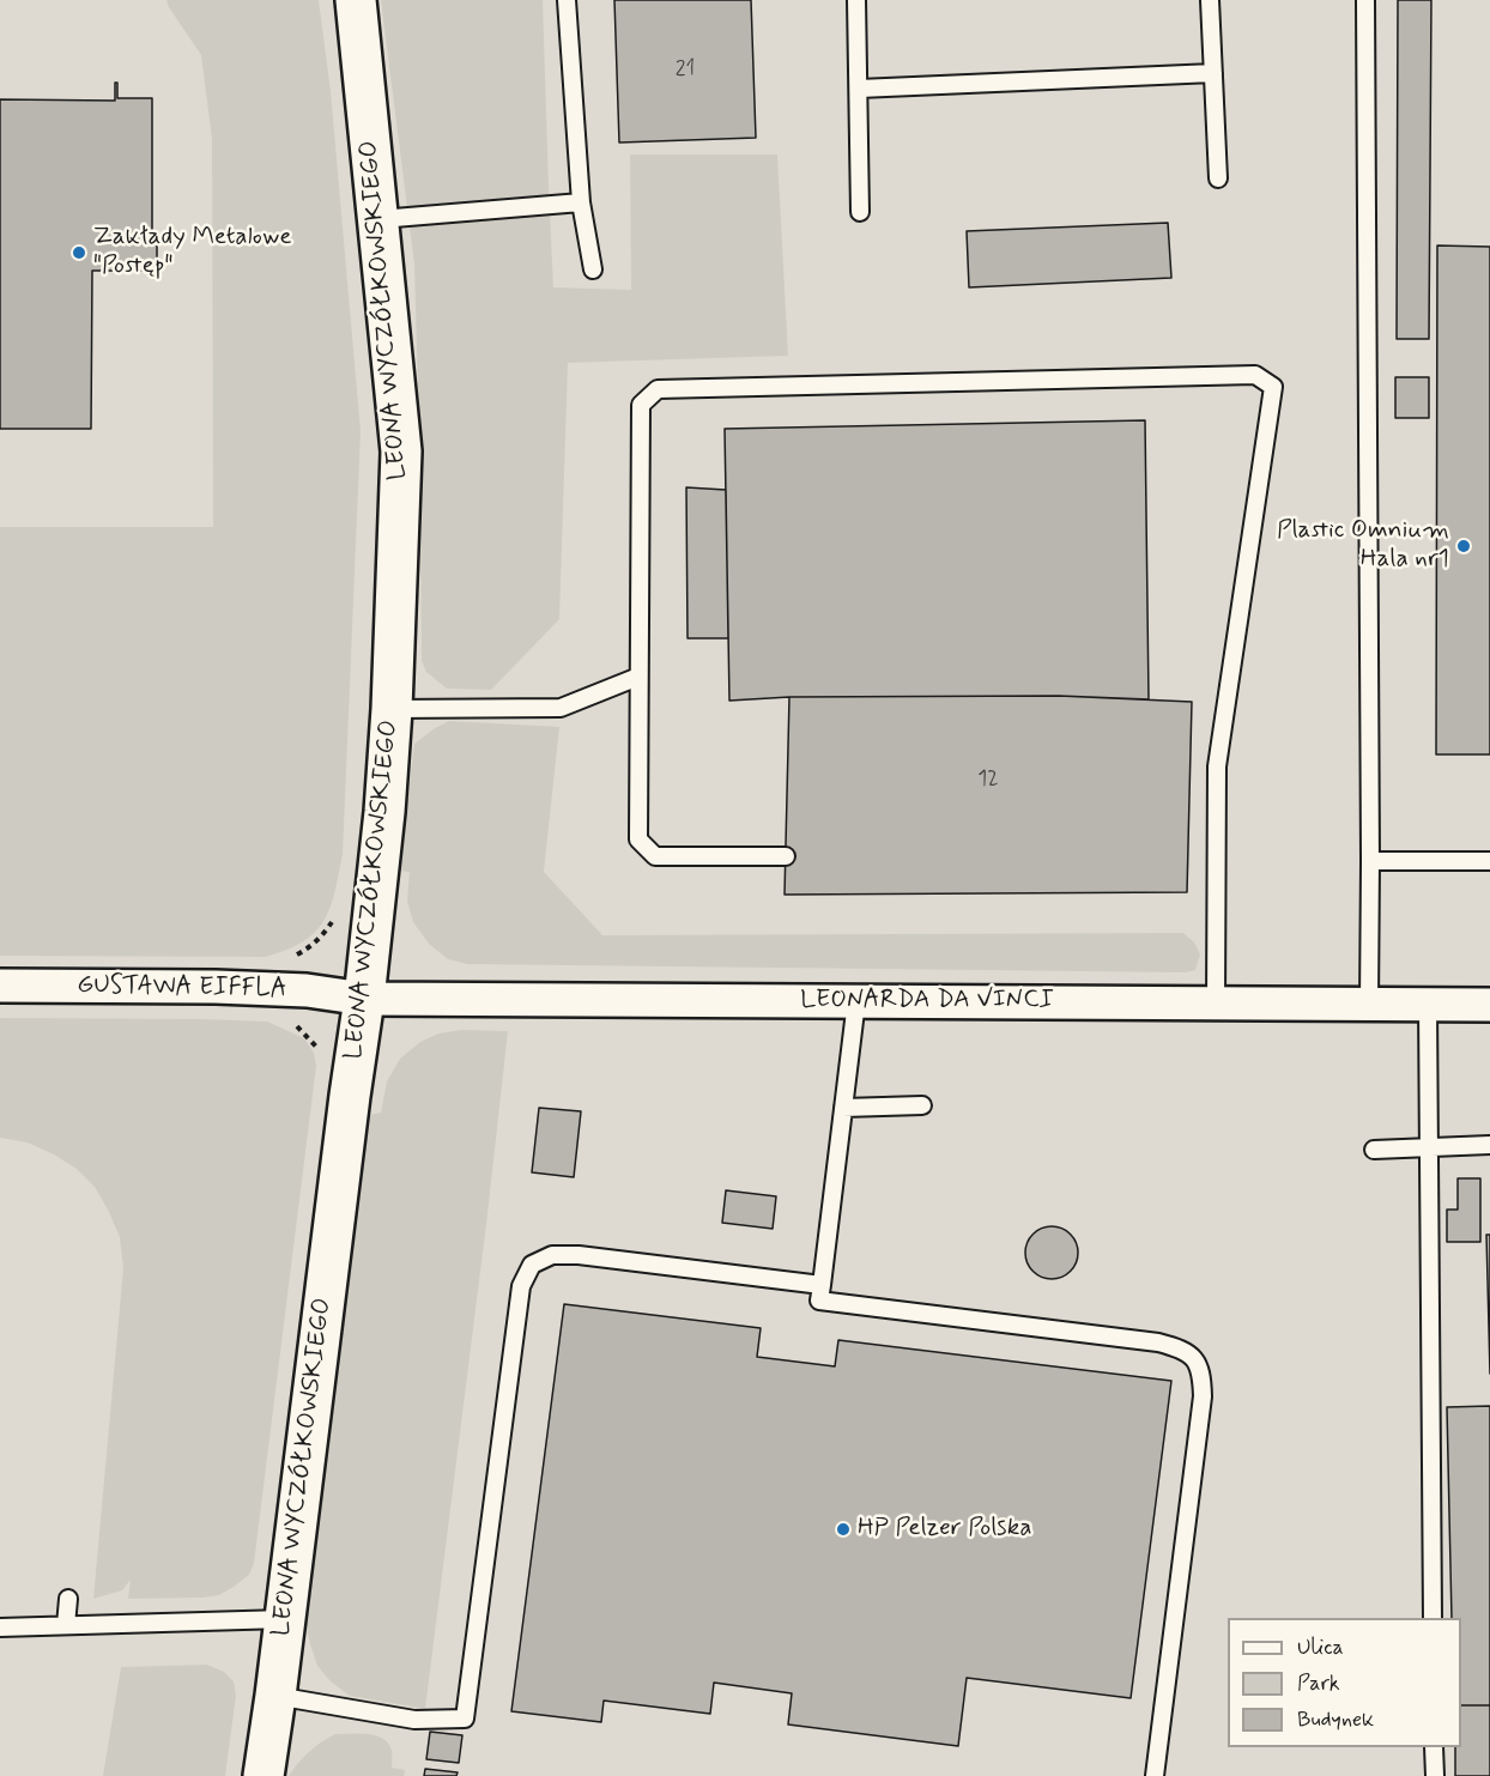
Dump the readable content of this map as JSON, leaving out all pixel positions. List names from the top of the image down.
{
  "streets": {
    "street": ["LEONA WYCZÓŁKOWSKIEGO", "GUSTAWA EIFFLA", "LEONARDA DA VINCI"]
  },
  "crossings": [
    ["LEONA WYCZÓŁKOWSKIEGO", "GUSTAWA EIFFLA"],
    ["LEONA WYCZÓŁKOWSKIEGO", "LEONARDA DA VINCI"],
    ["GUSTAWA EIFFLA", "LEONARDA DA VINCI"]
  ],
  "places": ["Zakłady Metalowe \"Postęp\"", "Plastic Omnium Hala nr1", "HP Pelzer Polska"],
  "house_numbers": ["21", "12"],
  "legend": ["Ulica", "Park", "Budynek"]
}
